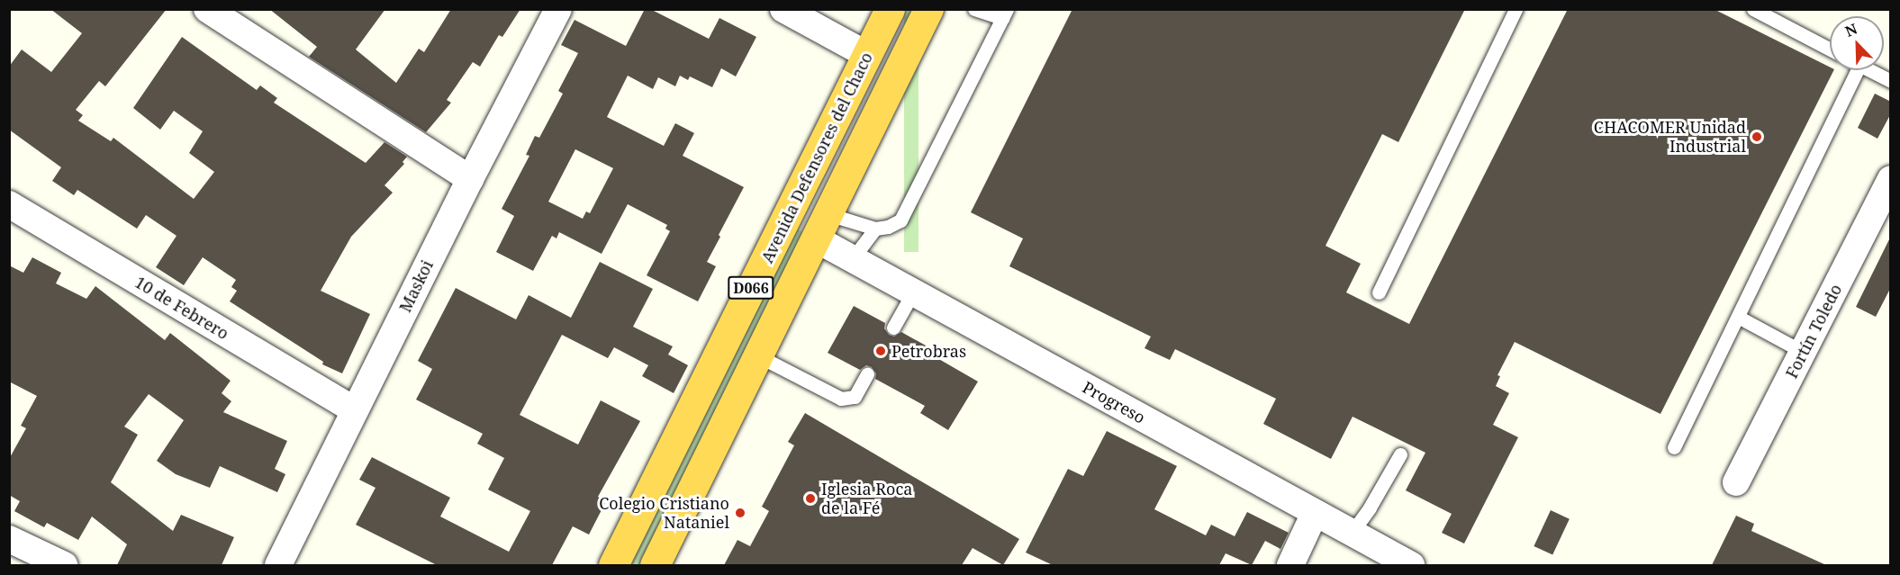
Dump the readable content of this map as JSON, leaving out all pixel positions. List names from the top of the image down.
{
  "streets": {
    "highway": ["Avenida Defensores del Chaco", "D066"],
    "street": [
      "Maskoi",
      "10 de Febrero",
      "Fortín Toledo",
      "Progreso"
    ]
  },
  "crossings": [
    ["Avenida Defensores del Chaco", "Progreso"],
    ["Maskoi", "10 de Febrero"]
  ],
  "places": [
    "CHACOMER Unidad Industrial",
    "Petrobras",
    "Iglesia Roca de la Fé",
    "Colegio Cristiano Nataniel"
  ],
  "north": "top left"
}
